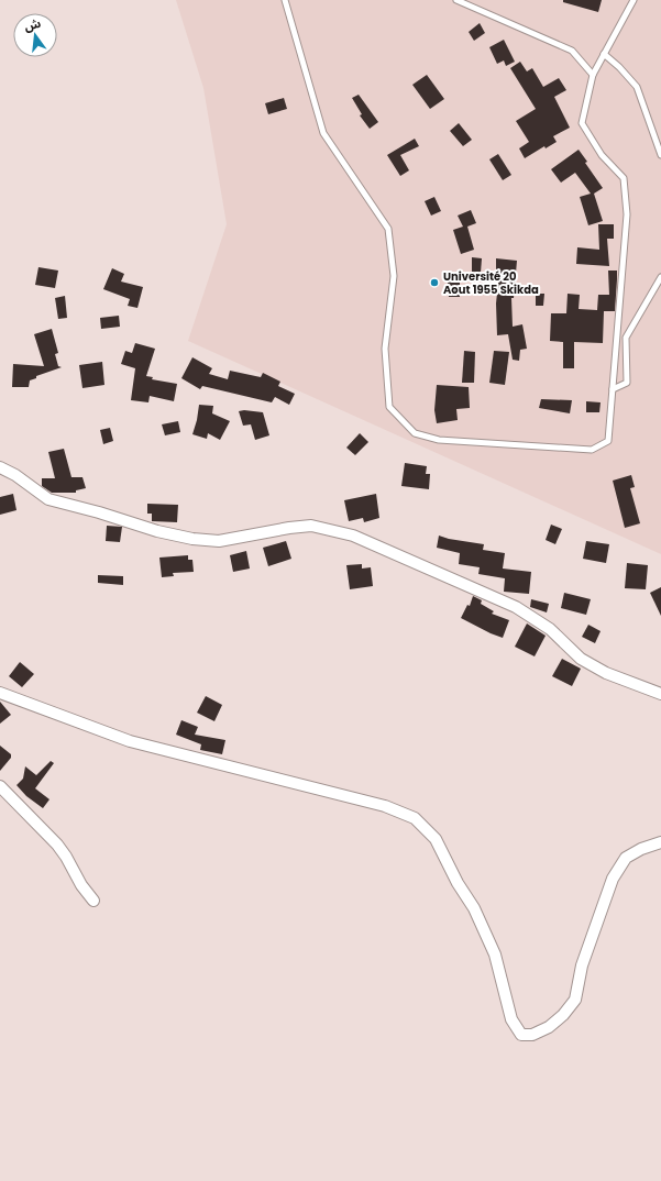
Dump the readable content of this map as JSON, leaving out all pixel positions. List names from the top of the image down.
{
  "places": ["Université 20 Aout 1955 Skikda"],
  "north": "top"
}
